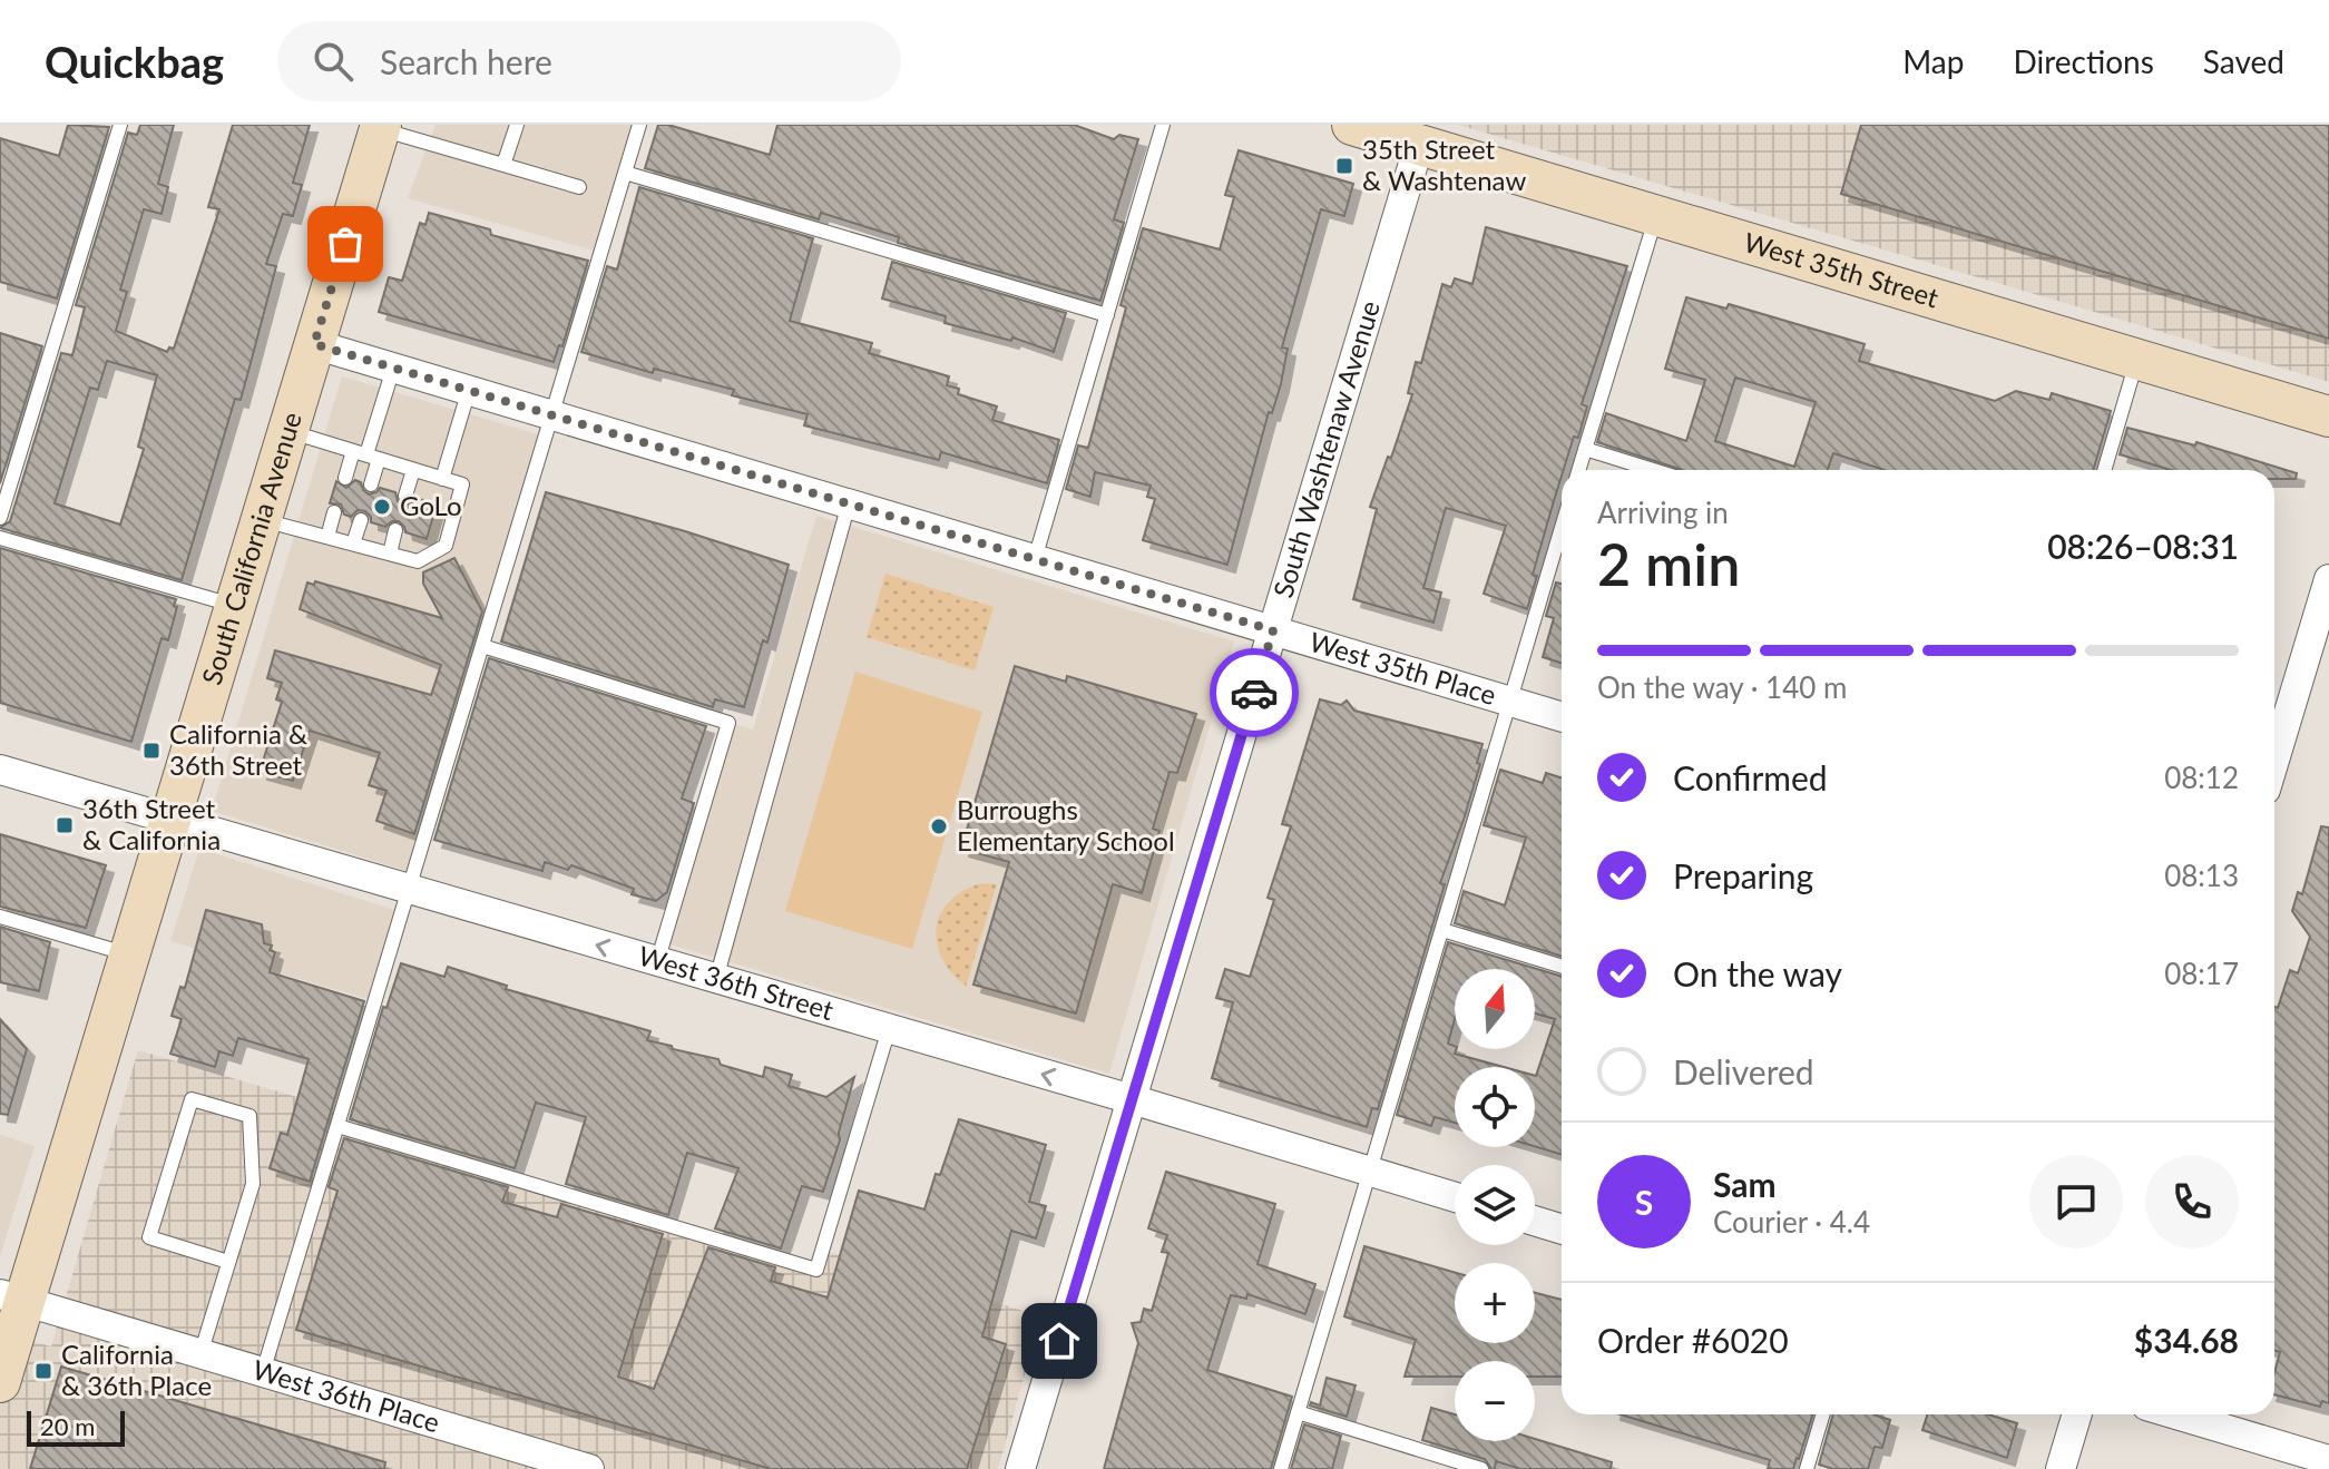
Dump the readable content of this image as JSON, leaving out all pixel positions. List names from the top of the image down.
{
  "streets": {
    "main road": ["West 35th Street", "South California Avenue"],
    "street": [
      "South Washtenaw Avenue",
      "West 35th Place",
      "West 36th Street",
      "West 36th Place"
    ]
  },
  "crossings": [
    ["West 35th Street", "South Washtenaw Avenue"],
    ["South Washtenaw Avenue", "West 35th Place"],
    ["South Washtenaw Avenue", "West 36th Street"],
    ["South California Avenue", "West 35th Place"],
    ["South California Avenue", "West 36th Street"],
    ["South California Avenue", "West 36th Place"]
  ],
  "places": {
    "transit": [
      "35th Street & Washtenaw",
      "California & 36th Street",
      "36th Street & California",
      "California & 36th Place"
    ],
    "other": ["GoLo", "Burroughs Elementary School"]
  },
  "scale_bar": "20 m",
  "north": "top",
  "page": {
    "header": "Quickbag",
    "search": "Search here",
    "nav": ["Map", "Directions", "Saved"],
    "heading": ["2 min", "Arriving in", "08:26–08:31"],
    "panel": [
      "Sam",
      "Courier · 4.4",
      "Order #6020",
      "$34.68"
    ],
    "bar": "On the way · 140 m",
    "list": [
      ["Confirmed", "08:12"],
      ["Preparing", "08:13"],
      ["On the way", "08:17"],
      "Delivered"
    ],
    "map_buttons": ["+", "−"],
    "round": "S",
    "scale": "20 m"
  }
}
